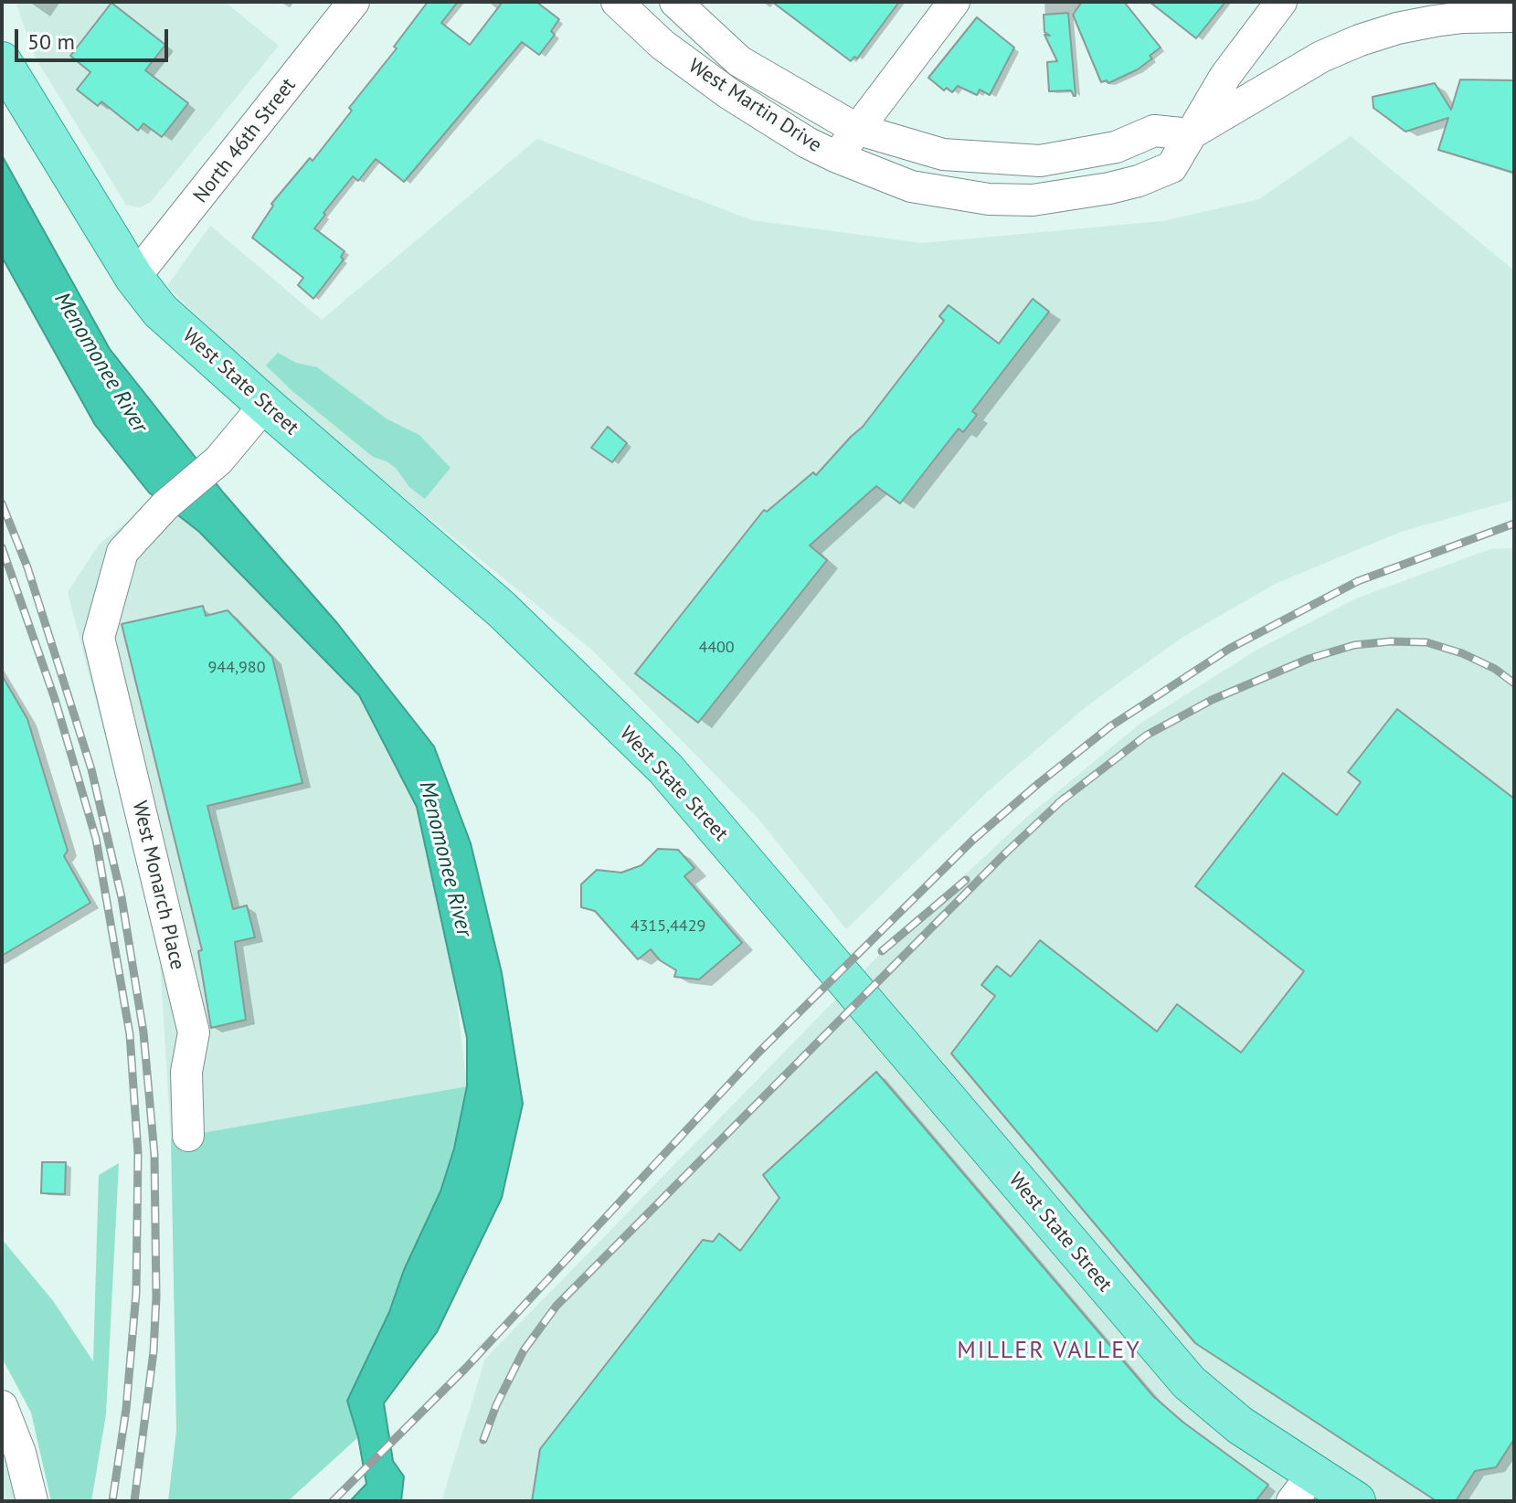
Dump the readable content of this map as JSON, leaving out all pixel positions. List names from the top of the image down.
{
  "streets": {
    "main road": ["West State Street"],
    "street": ["West Martin Drive", "North 46th Street", "West Monarch Place"]
  },
  "crossings": [
    ["North 46th Street", "West State Street"],
    ["West State Street", "West Monarch Place"]
  ],
  "districts": ["MILLER VALLEY"],
  "water": ["Menomonee River"],
  "house_numbers": ["4400", "944,980", "4315,4429"],
  "scale_bar": "50 m"
}
